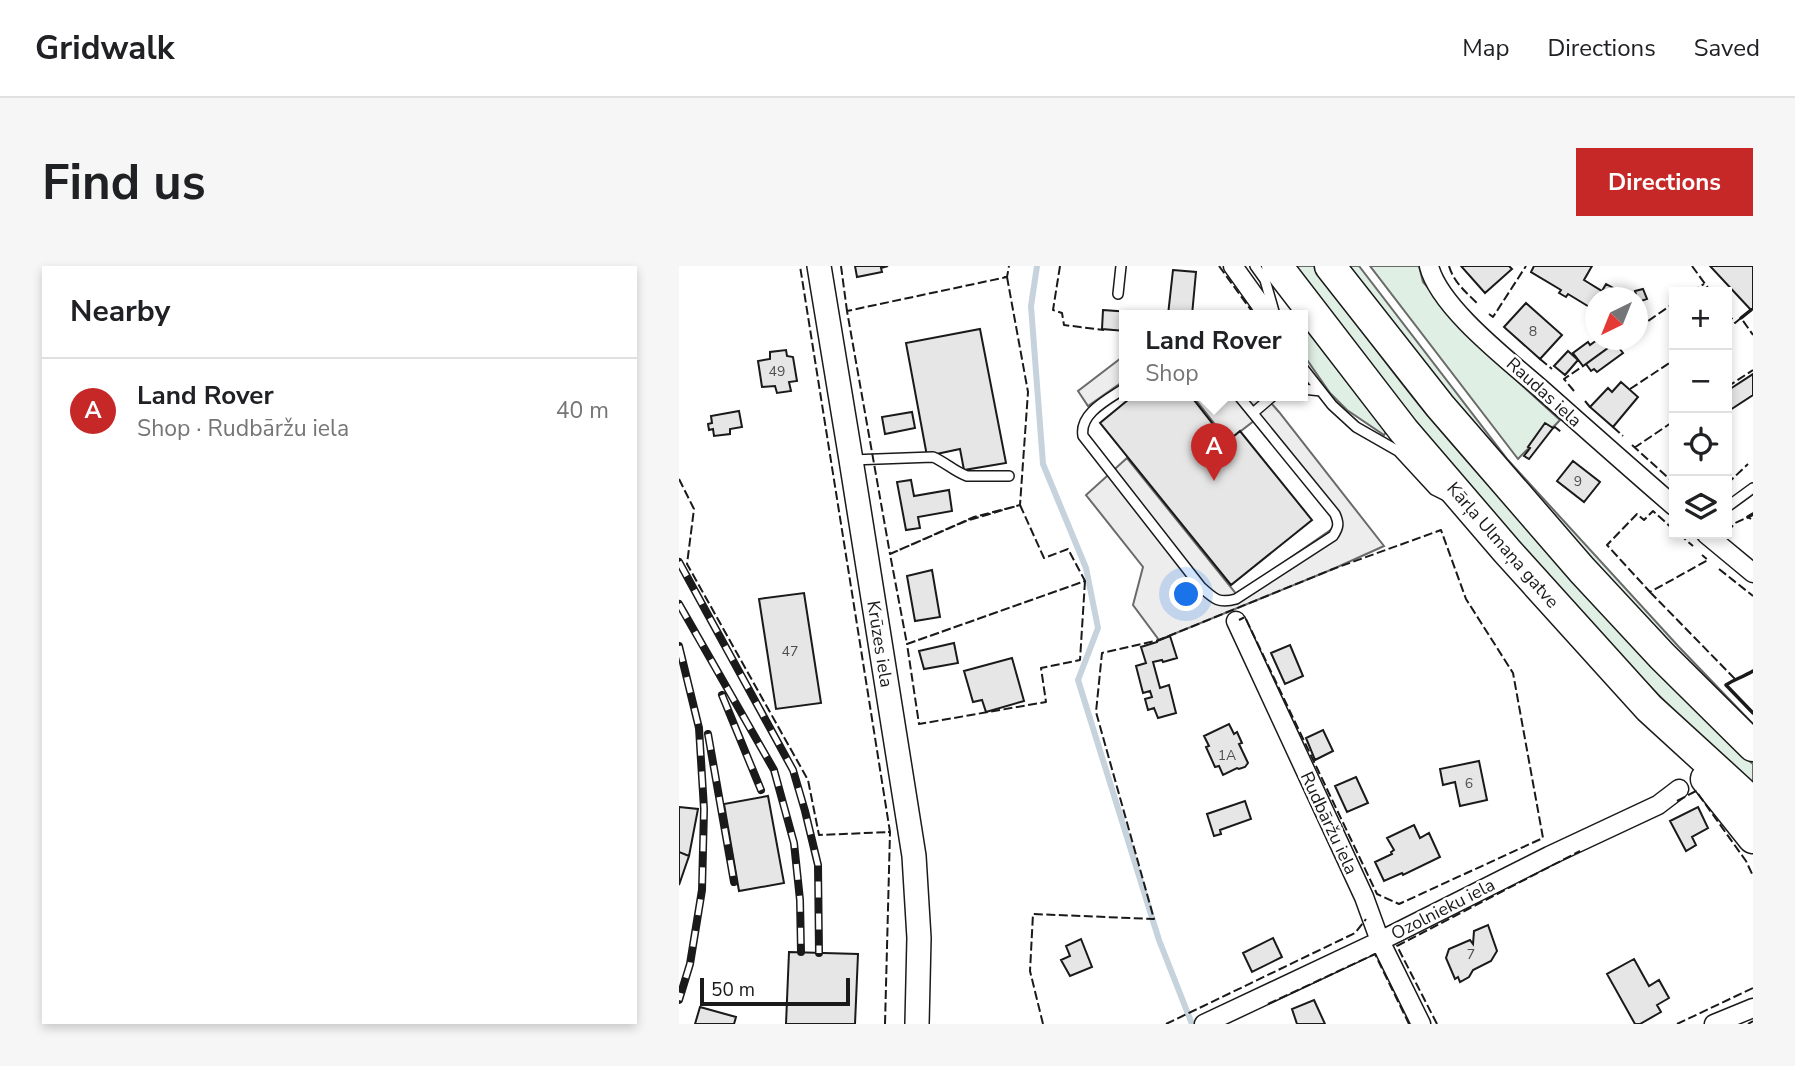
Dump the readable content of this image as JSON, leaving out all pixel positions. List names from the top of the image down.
{
  "streets": {
    "highway": ["Kārļa Ulmaņa gatve"],
    "street": [
      "Raudas iela",
      "Krūzes iela",
      "Rudbāržu iela",
      "Ozolnieku iela"
    ]
  },
  "crossings": [
    ["Rudbāržu iela", "Ozolnieku iela"]
  ],
  "house_numbers": [
    "8",
    "49",
    "9",
    "47",
    "1A",
    "6",
    "7"
  ],
  "scale_bar": "50 m",
  "north": "bottom left",
  "page": {
    "header": "Gridwalk",
    "nav": ["Map", "Directions", "Saved"],
    "buttons": "Directions",
    "title": "Find us",
    "heading": "Nearby",
    "map_buttons": ["+", "−"],
    "popup": ["Land Rover", "Shop"],
    "list": [
      {
        "mark": "A",
        "name": "Land Rover",
        "note": "Shop · Rudbāržu iela",
        "value": "40 m"
      }
    ],
    "pins": "A",
    "scale": "50 m"
  }
}
